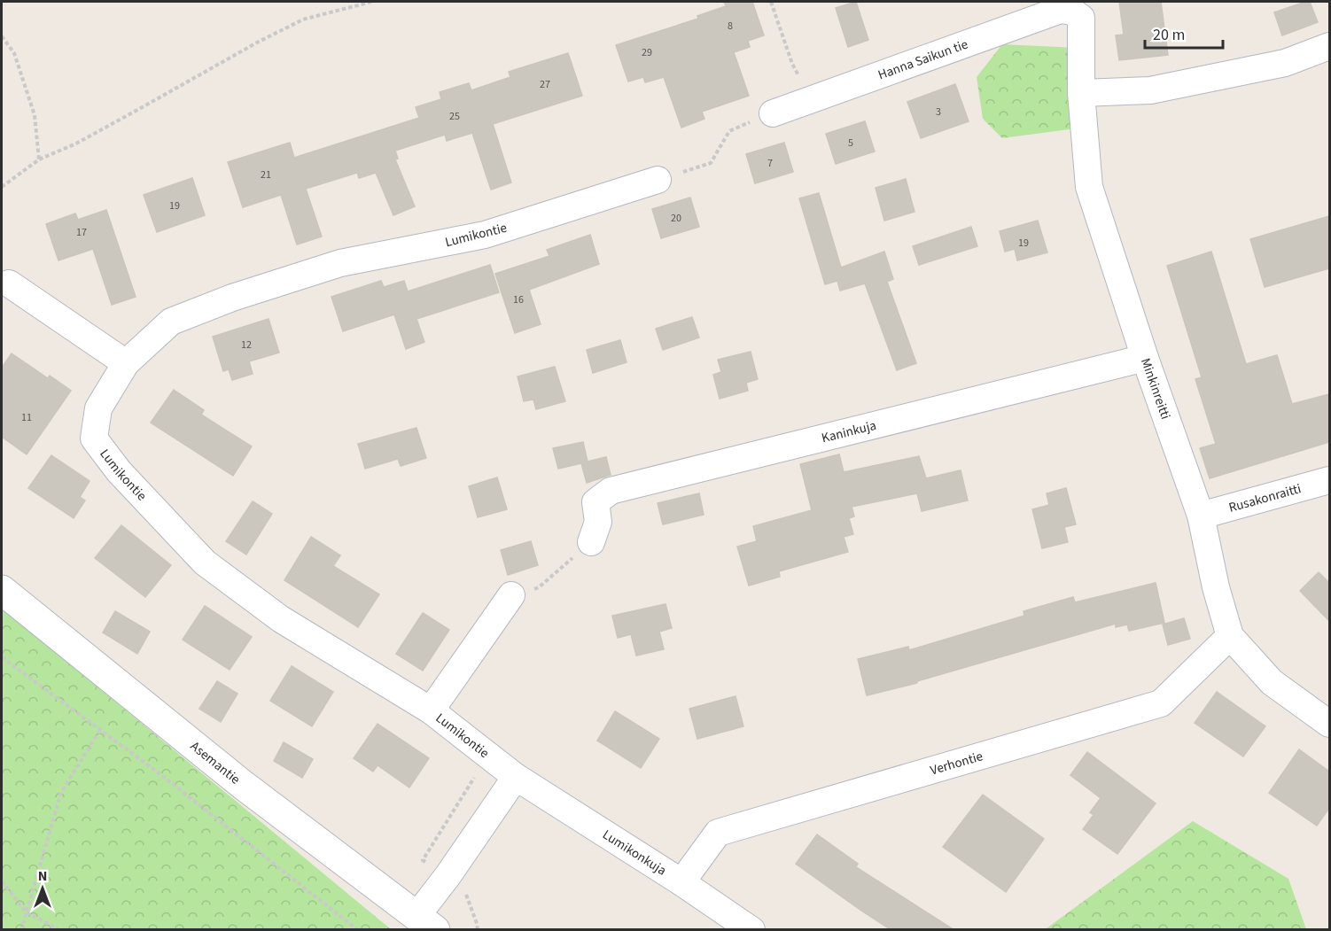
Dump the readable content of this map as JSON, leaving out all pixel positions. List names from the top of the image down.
{
  "streets": {
    "main road": ["Asemantie"],
    "street": [
      "Hanna Saikun tie",
      "Lumikontie",
      "Minkinreitti",
      "Kaninkuja",
      "Rusakonraitti",
      "Verhontie",
      "Lumikonkuja"
    ]
  },
  "crossings": [
    ["Hanna Saikun tie", "Minkinreitti"],
    ["Lumikontie", "Lumikonkuja"],
    ["Minkinreitti", "Kaninkuja"],
    ["Minkinreitti", "Rusakonraitti"],
    ["Minkinreitti", "Verhontie"],
    ["Verhontie", "Lumikonkuja"]
  ],
  "house_numbers": [
    "8",
    "29",
    "27",
    "3",
    "25",
    "5",
    "7",
    "21",
    "19",
    "20",
    "17",
    "19",
    "16",
    "12",
    "11"
  ],
  "scale_bar": "20 m",
  "north": "top"
}
